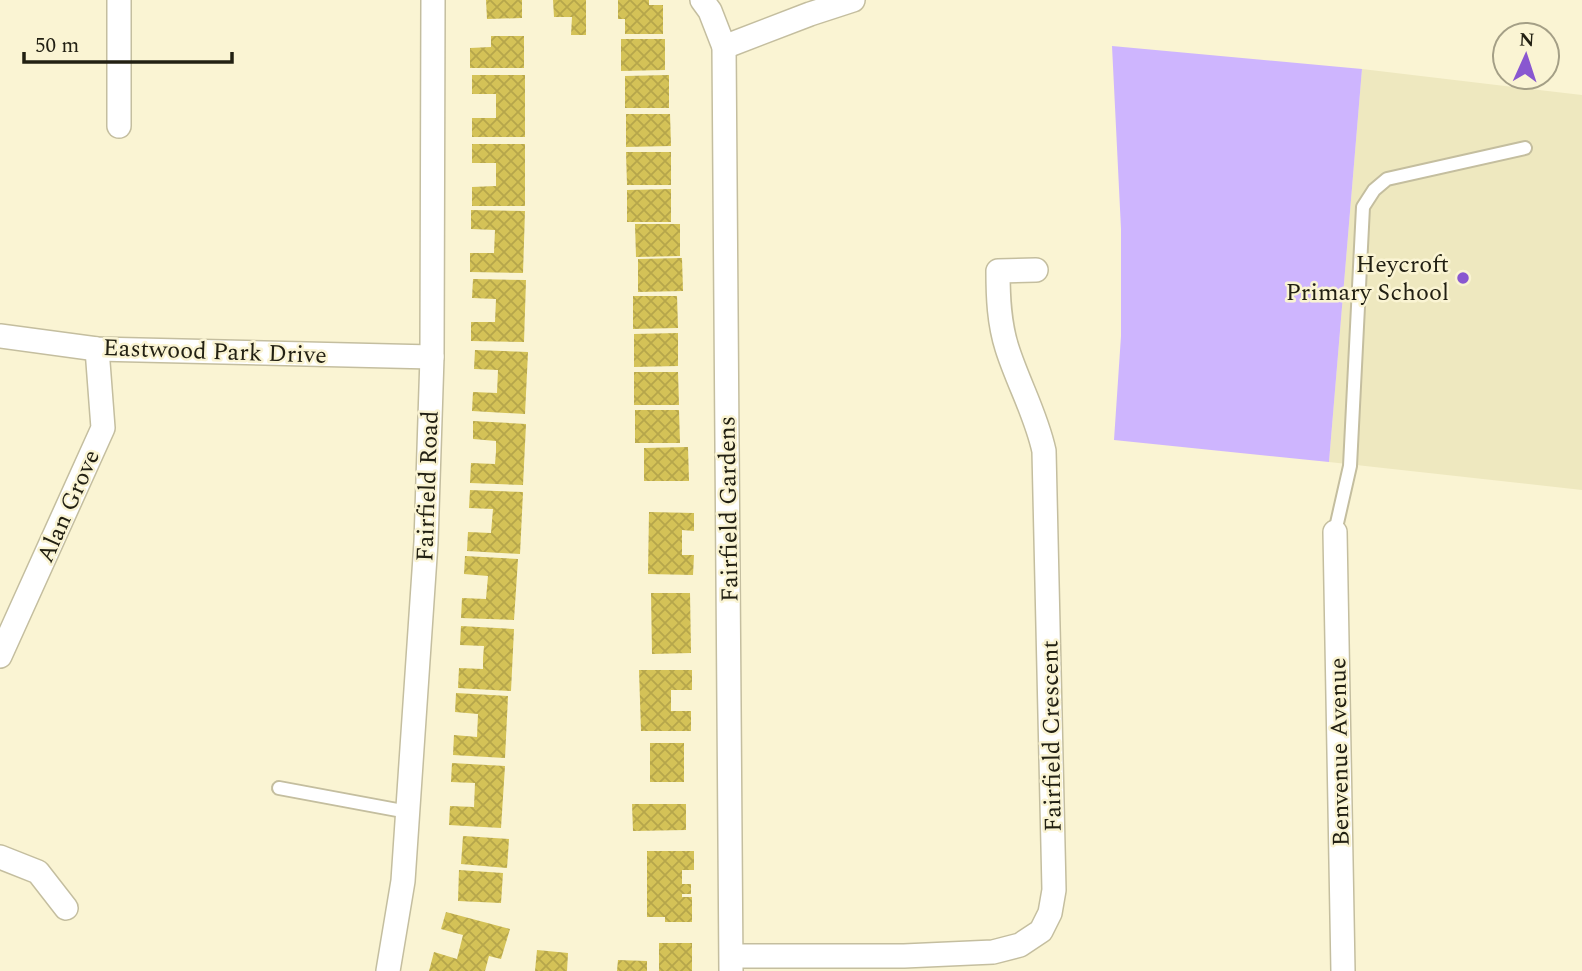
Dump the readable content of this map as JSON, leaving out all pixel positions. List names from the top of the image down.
{
  "streets": {
    "street": [
      "Eastwood Park Drive",
      "Fairfield Road",
      "Alan Grove",
      "Fairfield Gardens",
      "Fairfield Crescent",
      "Benvenue Avenue"
    ]
  },
  "crossings": [
    ["Eastwood Park Drive", "Fairfield Road"],
    ["Eastwood Park Drive", "Alan Grove"],
    ["Fairfield Gardens", "Fairfield Crescent"]
  ],
  "places": ["Heycroft Primary School"],
  "scale_bar": "50 m",
  "north": "top"
}
